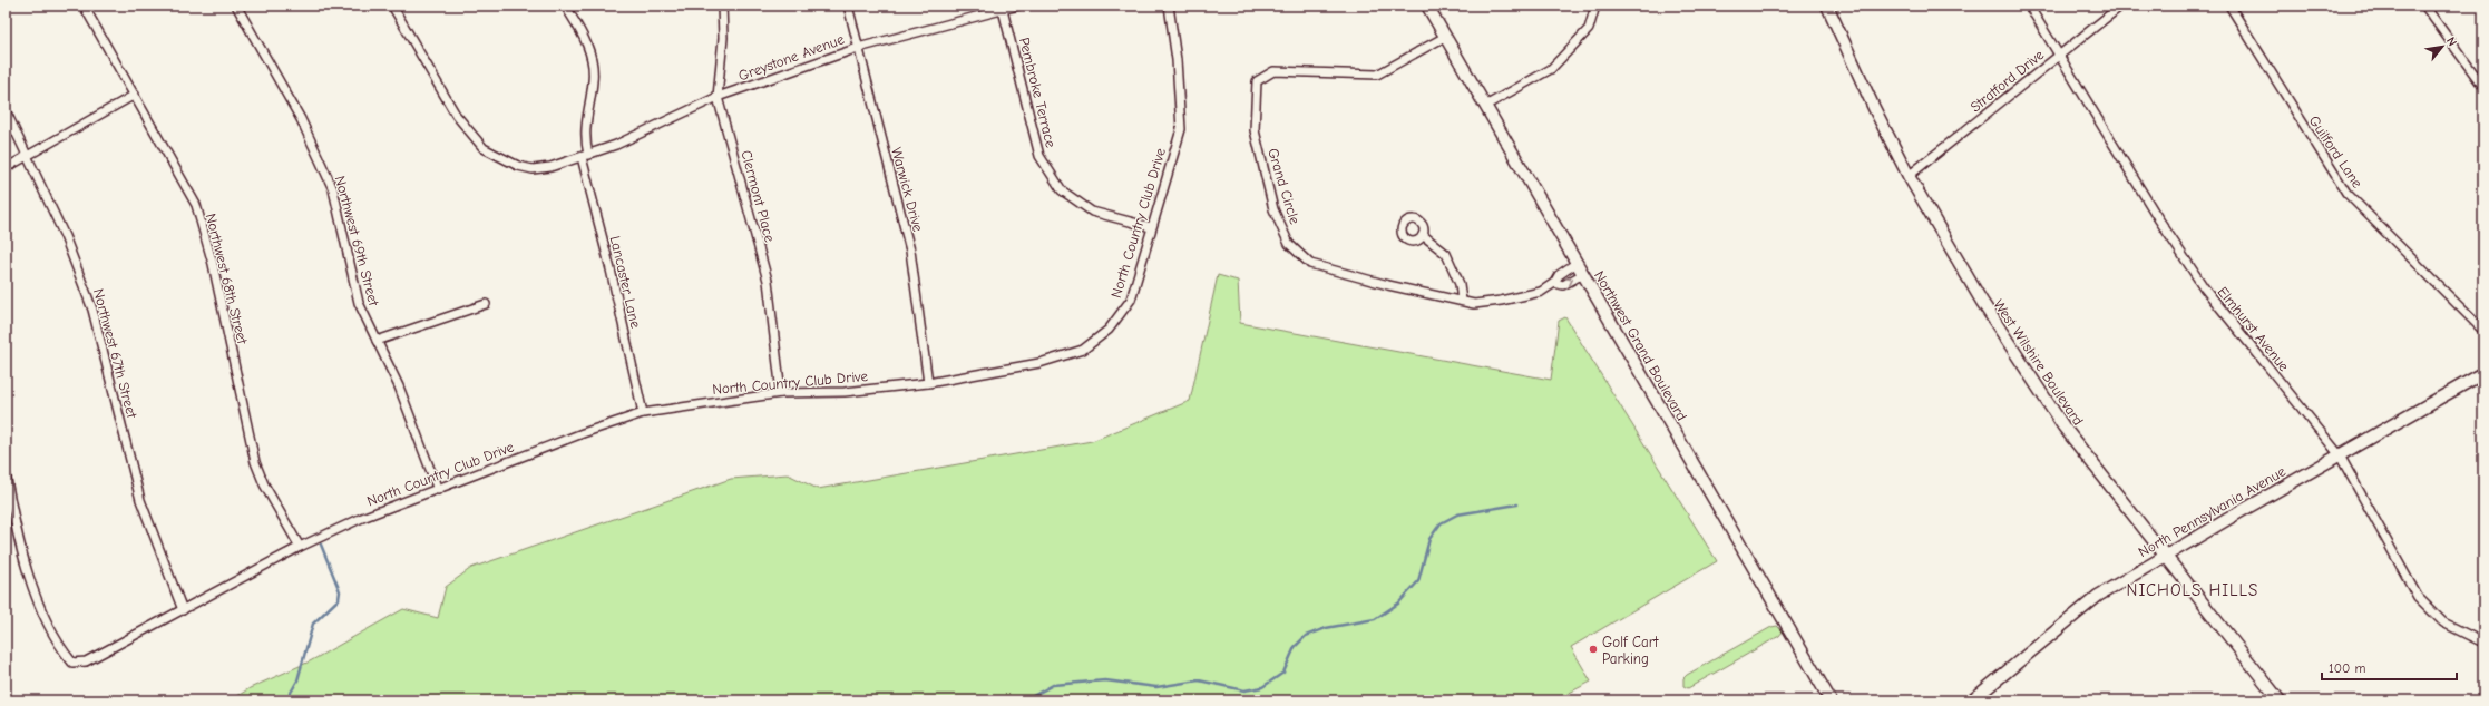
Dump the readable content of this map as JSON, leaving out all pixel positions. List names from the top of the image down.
{
  "streets": {
    "street": [
      "Greystone Avenue",
      "Stratford Drive",
      "Pembroke Terrace",
      "Guilford Lane",
      "Grand Circle",
      "Warwick Drive",
      "Clermont Place",
      "North Country Club Drive",
      "Northwest 69th Street",
      "Northwest 68th Street",
      "Lancaster Lane",
      "Elmhurst Avenue",
      "Northwest Grand Boulevard",
      "Northwest 67th Street",
      "West Wilshire Boulevard",
      "North Pennsylvania Avenue"
    ]
  },
  "crossings": [
    ["Greystone Avenue", "Pembroke Terrace"],
    ["Greystone Avenue", "Warwick Drive"],
    ["Greystone Avenue", "Clermont Place"],
    ["Greystone Avenue", "Lancaster Lane"],
    ["Stratford Drive", "Elmhurst Avenue"],
    ["Stratford Drive", "West Wilshire Boulevard"],
    ["Pembroke Terrace", "North Country Club Drive"],
    ["Grand Circle", "Northwest Grand Boulevard"],
    ["Warwick Drive", "North Country Club Drive"],
    ["Clermont Place", "North Country Club Drive"],
    ["North Country Club Drive", "Northwest 69th Street"],
    ["North Country Club Drive", "Northwest 68th Street"],
    ["North Country Club Drive", "Lancaster Lane"],
    ["North Country Club Drive", "Northwest 67th Street"],
    ["Elmhurst Avenue", "North Pennsylvania Avenue"],
    ["West Wilshire Boulevard", "North Pennsylvania Avenue"]
  ],
  "districts": ["NICHOLS HILLS"],
  "places": ["Golf Cart Parking"],
  "scale_bar": "100 m",
  "north": "top right"
}
